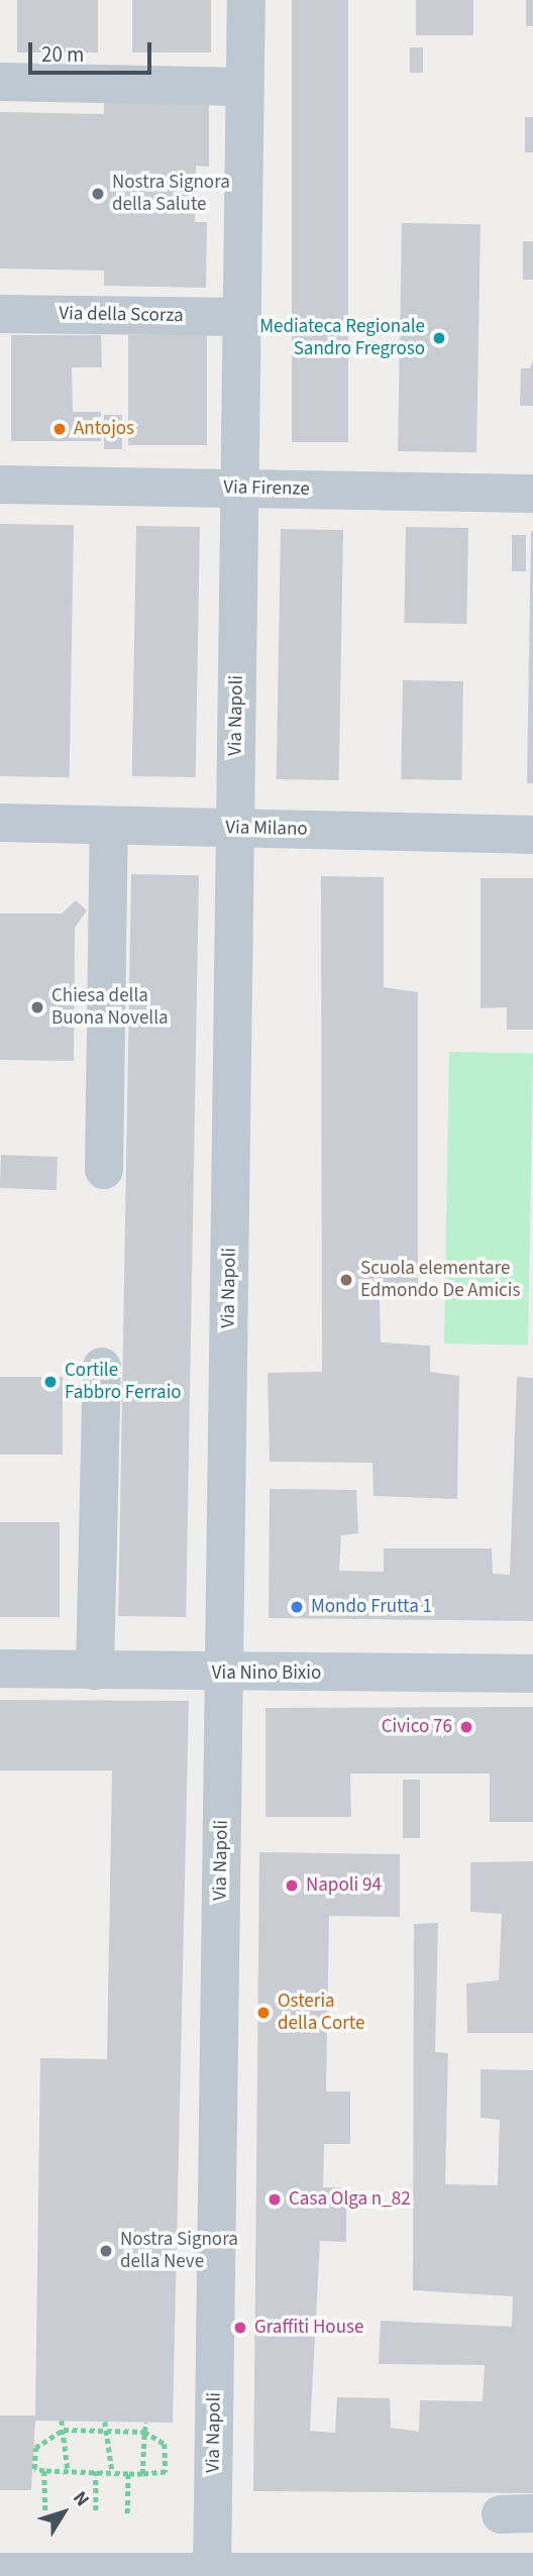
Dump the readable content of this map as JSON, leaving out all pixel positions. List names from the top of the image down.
{
  "streets": {
    "street": [
      "Via della Scorza",
      "Via Firenze",
      "Via Napoli",
      "Via Milano",
      "Via Nino Bixio"
    ]
  },
  "crossings": [
    ["Via della Scorza", "Via Napoli"],
    ["Via Firenze", "Via Napoli"],
    ["Via Napoli", "Via Milano"],
    ["Via Napoli", "Via Nino Bixio"]
  ],
  "places": [
    "Nostra Signora della Salute",
    "Mediateca Regionale Sandro Fregroso",
    "Antojos",
    "Chiesa della Buona Novella",
    "Scuola elementare Edmondo De Amicis",
    "Cortile Fabbro Ferraio",
    "Mondo Frutta 1",
    "Civico 76",
    "Napoli 94",
    "Osteria della Corte",
    "Casa Olga n_82",
    "Nostra Signora della Neve",
    "Graffiti House"
  ],
  "scale_bar": "20 m",
  "north": "top right"
}
